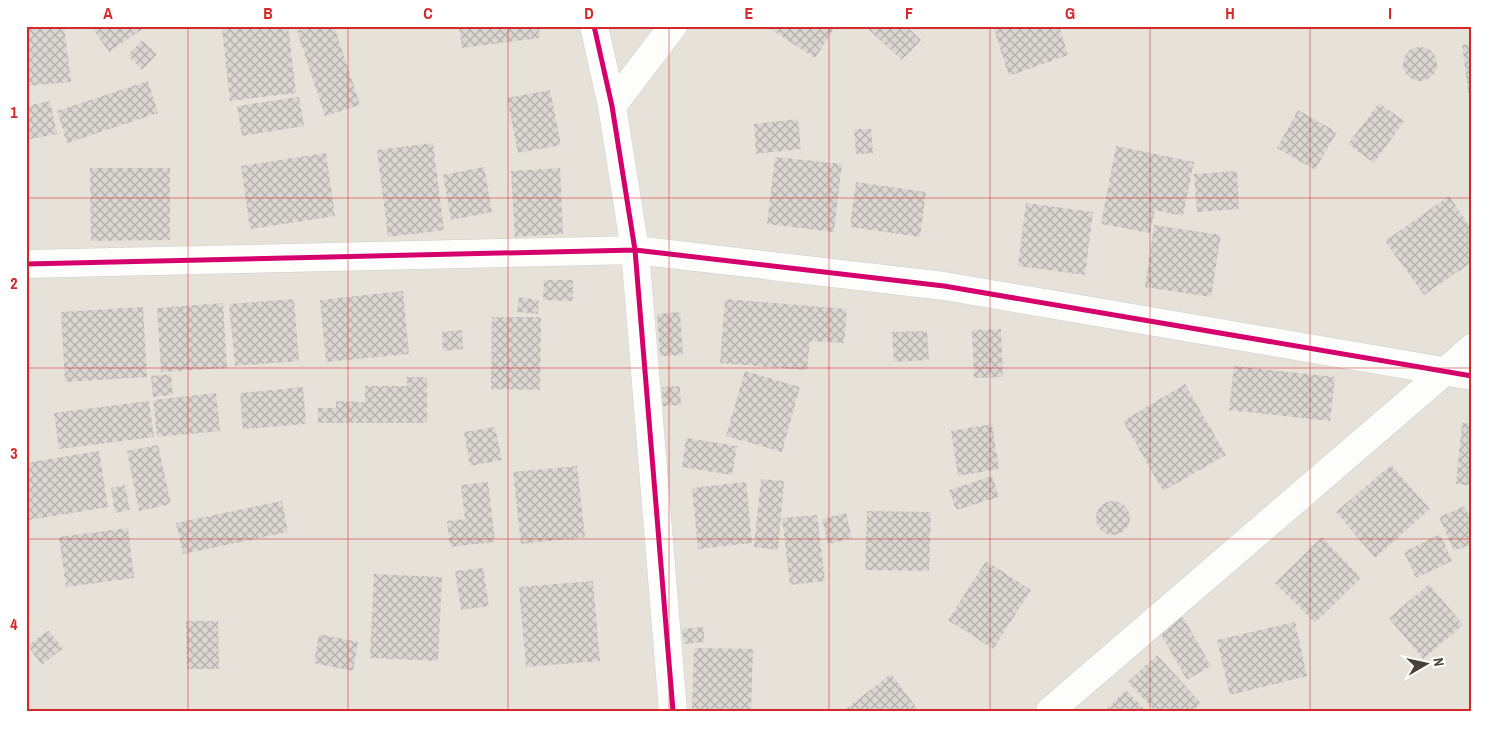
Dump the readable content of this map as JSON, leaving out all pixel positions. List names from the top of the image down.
{
  "north": "right",
  "grid": {
    "columns": [
      "A",
      "B",
      "C",
      "D",
      "E",
      "F",
      "G",
      "H",
      "I"
    ],
    "rows": [
      "1",
      "2",
      "3",
      "4"
    ]
  }
}
